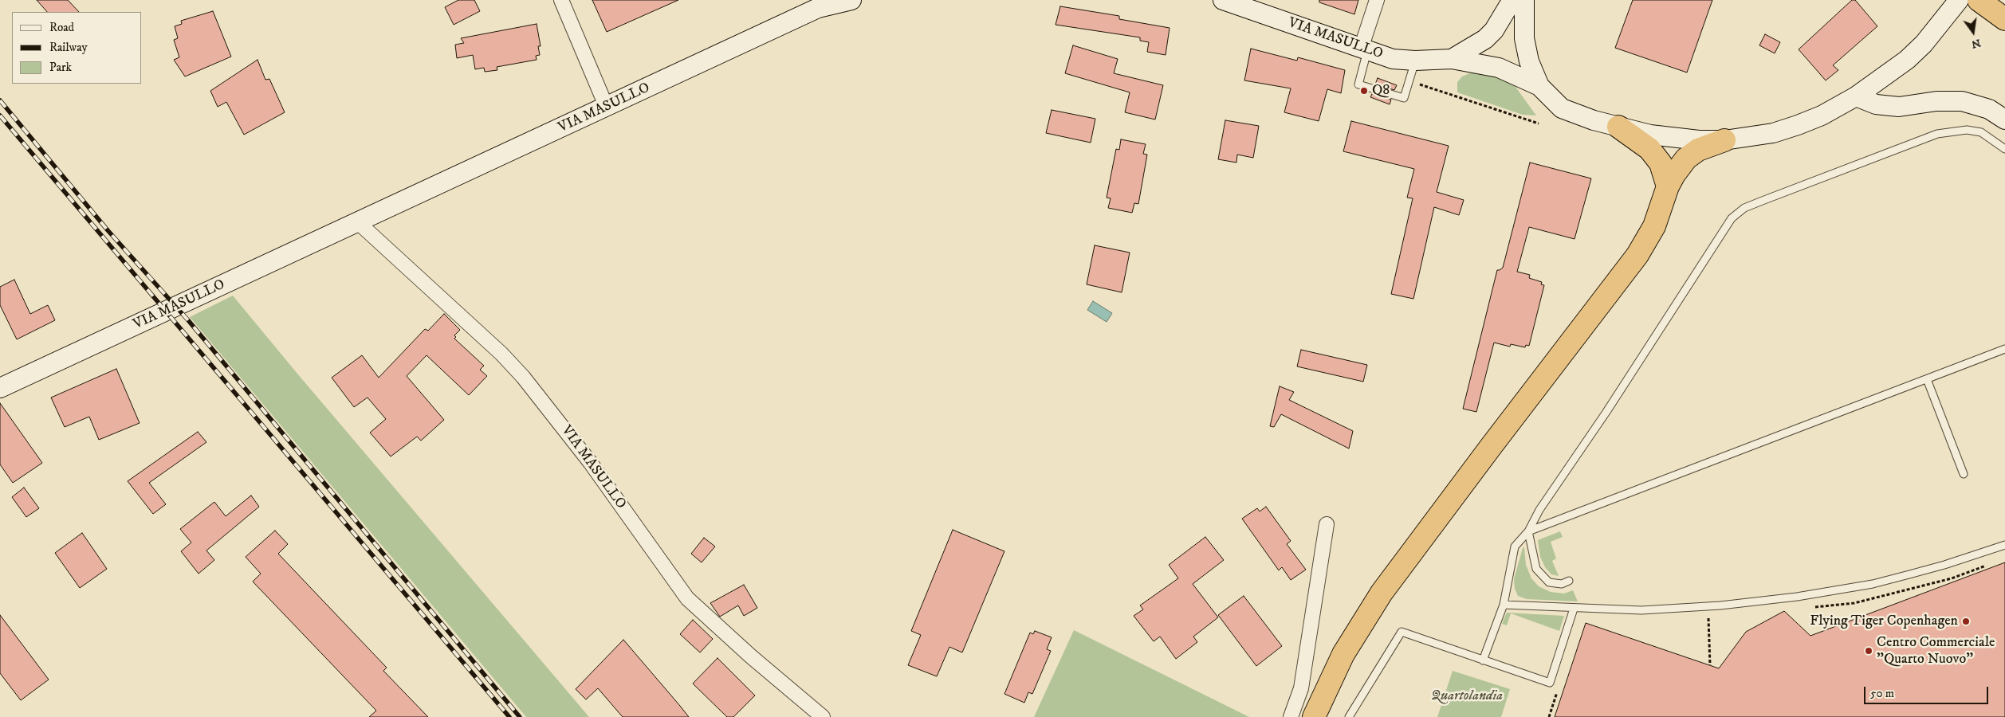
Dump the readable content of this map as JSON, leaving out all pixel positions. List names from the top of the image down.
{
  "streets": {
    "main road": ["VIA MASULLO"]
  },
  "parks": ["Quartolandia"],
  "places": ["Q8", "Flying Tiger Copenhagen", "Centro Commerciale \"Quarto Nuovo\""],
  "legend": ["Road", "Railway", "Park"],
  "scale_bar": "50 m",
  "north": "bottom"
}
